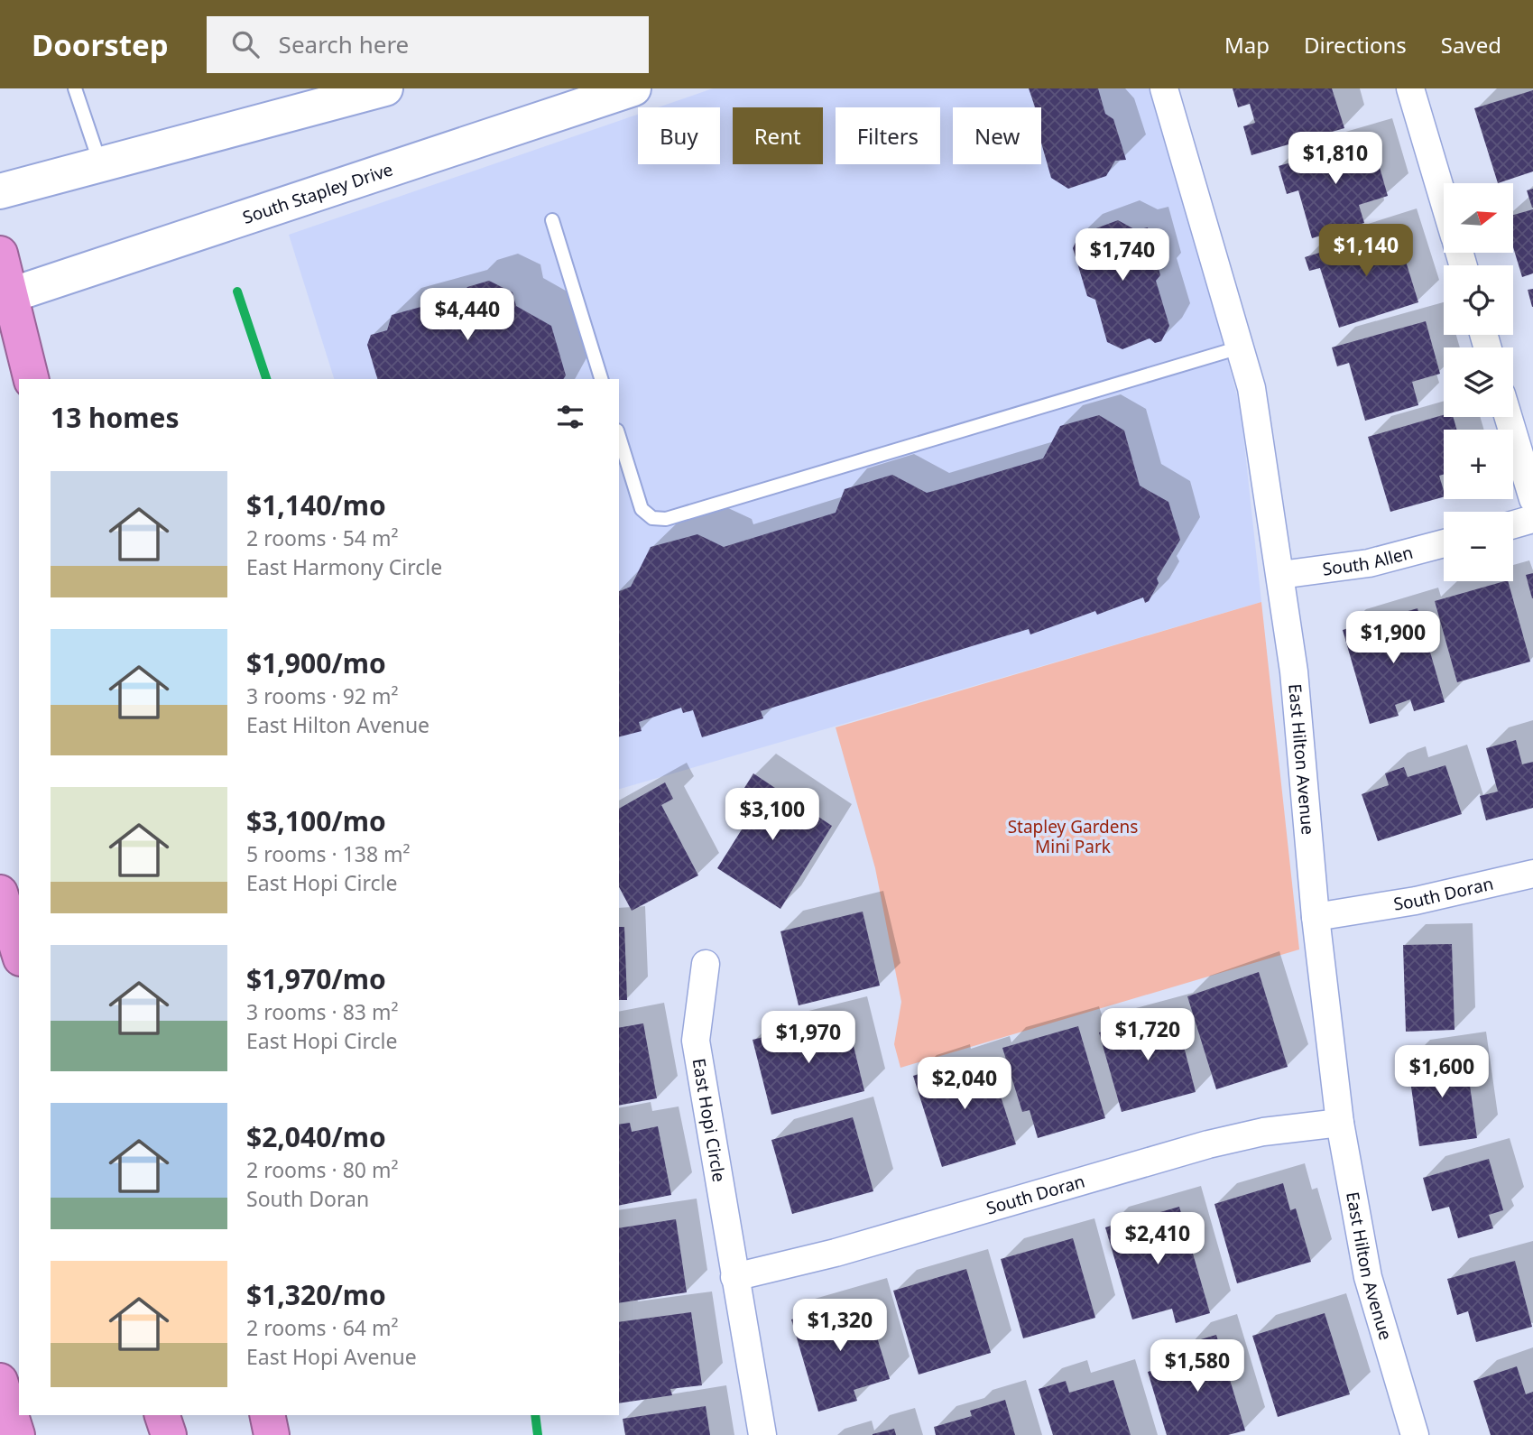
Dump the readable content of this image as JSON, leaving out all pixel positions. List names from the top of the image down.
{
  "streets": {
    "main road": ["South Stapley Drive"],
    "street": [
      "South Allen",
      "East Hilton Avenue",
      "South Doran",
      "East Hopi Circle"
    ]
  },
  "crossings": [
    ["South Allen", "East Hilton Avenue"],
    ["East Hilton Avenue", "South Doran"],
    ["South Doran", "East Hopi Circle"]
  ],
  "parks": ["Stapley Gardens Mini Park"],
  "north": "right",
  "page": {
    "header": "Doorstep",
    "search": "Search here",
    "nav": ["Map", "Directions", "Saved"],
    "chip": [
      "Buy",
      "Rent",
      "Filters",
      "New"
    ],
    "price": [
      "$1,810",
      "$1,140",
      "$1,740",
      "$4,440",
      "$1,900",
      "$3,100",
      "$1,720",
      "$1,970",
      "$1,600",
      "$2,040",
      "$2,410",
      "$1,320",
      "$1,580"
    ],
    "map_buttons": ["+", "−"],
    "heading": "13 homes",
    "list": [
      {
        "name": "$1,140/mo",
        "note": "2 rooms · 54 m² · East Harmony Circle"
      },
      {
        "name": "$1,900/mo",
        "note": "3 rooms · 92 m² · East Hilton Avenue"
      },
      {
        "name": "$3,100/mo",
        "note": "5 rooms · 138 m² · East Hopi Circle"
      },
      {
        "name": "$1,970/mo",
        "note": "3 rooms · 83 m² · East Hopi Circle"
      },
      {
        "name": "$2,040/mo",
        "note": "2 rooms · 80 m² · South Doran"
      },
      {
        "name": "$1,320/mo",
        "note": "2 rooms · 64 m² · East Hopi Avenue"
      }
    ]
  }
}
